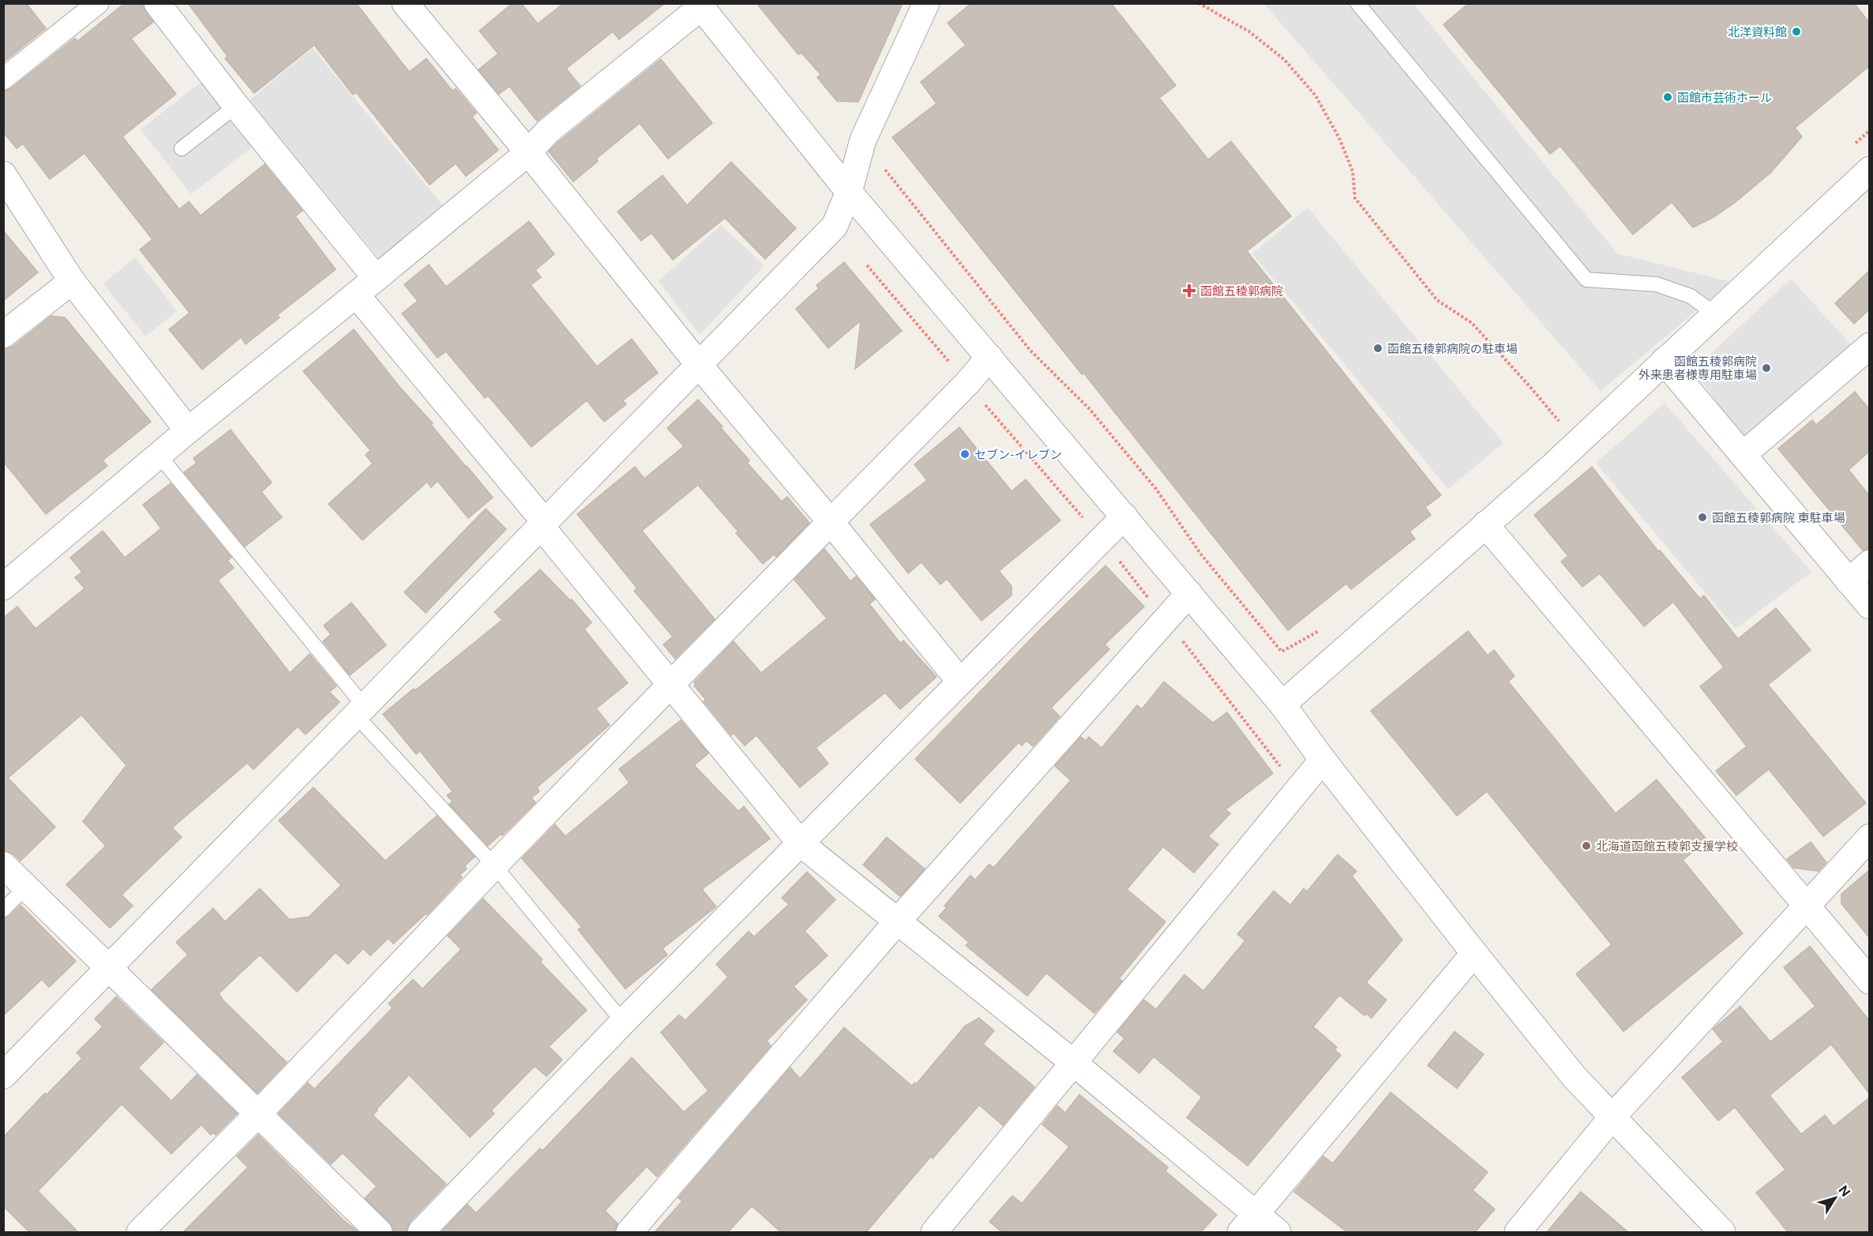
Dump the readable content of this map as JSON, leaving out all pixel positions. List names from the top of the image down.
{
  "places": {
    "other": [
      "北洋資料館",
      "函館市芸術ホール",
      "函館五稜郭病院の駐車場",
      "函館五稜郭病院 外来患者様専用駐車場",
      "セブン-イレブン",
      "函館五稜郭病院 東駐車場",
      "北海道函館五稜郭支援学校"
    ],
    "health": ["函館五稜郭病院"]
  },
  "north": "top right"
}
